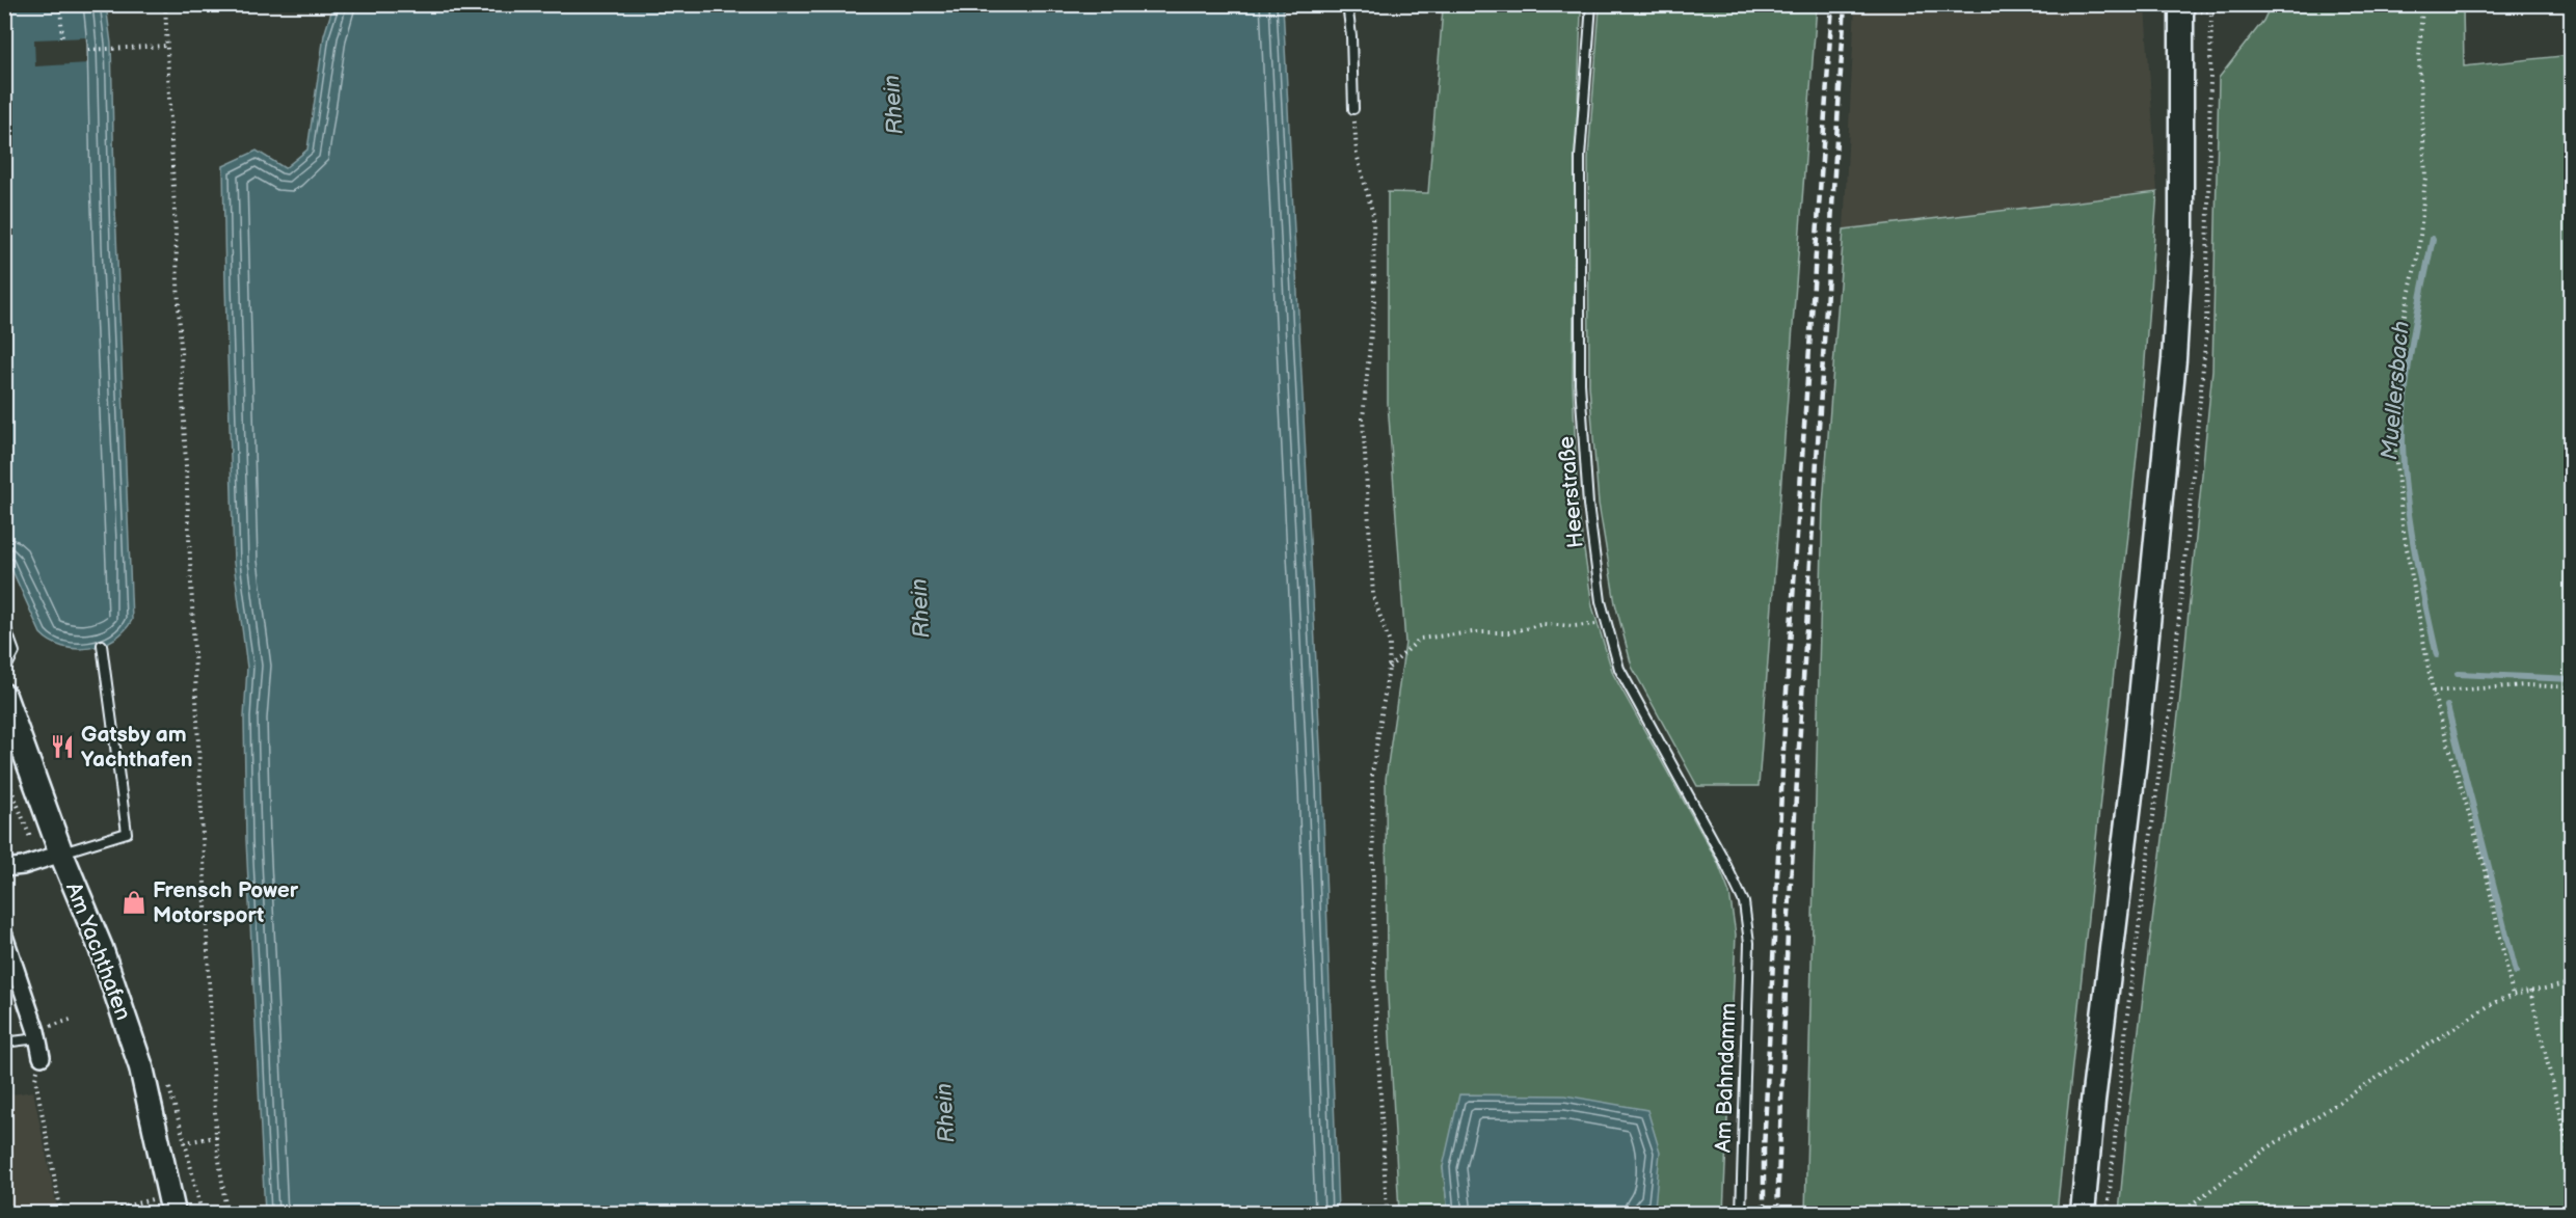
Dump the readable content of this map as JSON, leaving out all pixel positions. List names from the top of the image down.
{
  "streets": {
    "main road": ["Am Yachthafen"],
    "lane": ["Heerstraße", "Am Bahndamm"]
  },
  "crossings": [
    ["Heerstraße", "Am Bahndamm"]
  ],
  "water": ["Rhein", "Muellersbach"],
  "places": {
    "restaurant": ["Gatsby am Yachthafen"],
    "shop": ["Frensch Power Motorsport"]
  }
}
